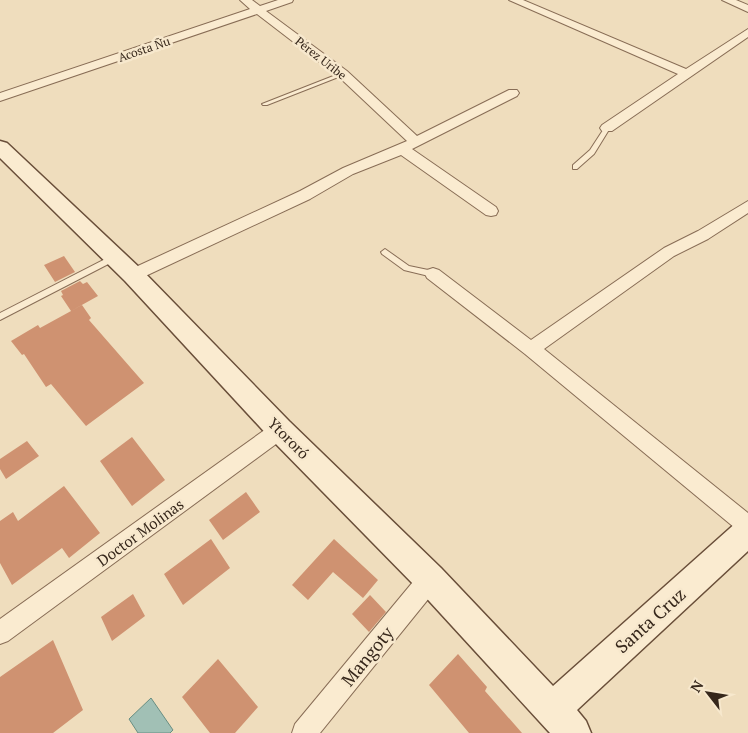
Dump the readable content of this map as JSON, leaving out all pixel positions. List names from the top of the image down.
{
  "streets": {
    "street": [
      "Acosta Ñu",
      "Pérez Uribe",
      "Ytororó",
      "Doctor Molinas",
      "Santa Cruz",
      "Mangoty"
    ]
  },
  "crossings": [
    ["Acosta Ñu", "Pérez Uribe"],
    ["Ytororó", "Doctor Molinas"],
    ["Ytororó", "Santa Cruz"],
    ["Ytororó", "Mangoty"]
  ],
  "north": "top left"
}
